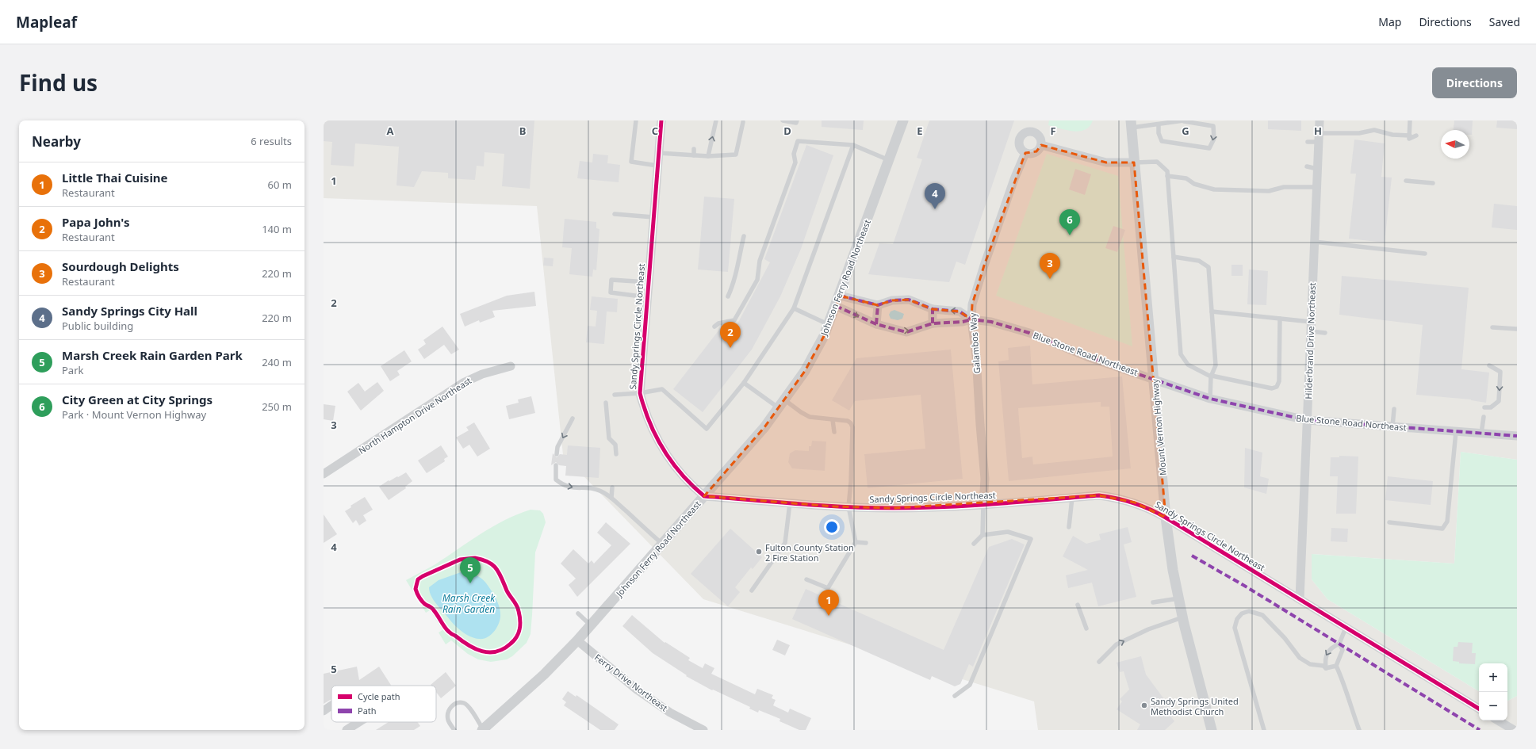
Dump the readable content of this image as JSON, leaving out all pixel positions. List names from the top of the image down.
{
  "streets": {
    "street": [
      "Johnson Ferry Road Northeast",
      "Sandy Springs Circle Northeast",
      "Hilderbrand Drive Northeast",
      "Galambos Way",
      "Blue Stone Road Northeast",
      "North Hampton Drive Northeast",
      "Mount Vernon Highway",
      "Ferry Drive Northeast"
    ]
  },
  "crossings": [
    ["Johnson Ferry Road Northeast", "Sandy Springs Circle Northeast"],
    ["Johnson Ferry Road Northeast", "Blue Stone Road Northeast"],
    ["Johnson Ferry Road Northeast", "Ferry Drive Northeast"],
    ["Sandy Springs Circle Northeast", "Hilderbrand Drive Northeast"],
    ["Sandy Springs Circle Northeast", "Galambos Way"],
    ["Sandy Springs Circle Northeast", "Mount Vernon Highway"],
    ["Hilderbrand Drive Northeast", "Blue Stone Road Northeast"],
    ["Galambos Way", "Blue Stone Road Northeast"],
    ["Blue Stone Road Northeast", "Mount Vernon Highway"]
  ],
  "water": ["Marsh Creek Rain Garden"],
  "places": ["Fulton County Station 2 Fire Station", "Sandy Springs United Methodist Church"],
  "legend": ["Cycle path", "Path"],
  "north": "left",
  "page": {
    "header": "Mapleaf",
    "nav": ["Map", "Directions", "Saved"],
    "title": "Find us",
    "buttons": "Directions",
    "heading": ["Nearby", "6 results"],
    "list": [
      {
        "mark": "1",
        "name": "Little Thai Cuisine",
        "note": "Restaurant",
        "value": "60 m"
      },
      {
        "mark": "2",
        "name": "Papa John's",
        "note": "Restaurant",
        "value": "140 m"
      },
      {
        "mark": "3",
        "name": "Sourdough Delights",
        "note": "Restaurant",
        "value": "220 m"
      },
      {
        "mark": "4",
        "name": "Sandy Springs City Hall",
        "note": "Public building",
        "value": "220 m"
      },
      {
        "mark": "5",
        "name": "Marsh Creek Rain Garden Park",
        "note": "Park",
        "value": "240 m"
      },
      {
        "mark": "6",
        "name": "City Green at City Springs",
        "note": "Park · Mount Vernon Highway",
        "value": "250 m"
      }
    ],
    "pins": [
      "4",
      "6",
      "3",
      "2",
      "5",
      "1"
    ],
    "map_buttons": ["+", "−"]
  },
  "grid": {
    "columns": [
      "A",
      "B",
      "C",
      "D",
      "E",
      "F",
      "G",
      "H"
    ],
    "rows": [
      "1",
      "2",
      "3",
      "4",
      "5"
    ]
  }
}
